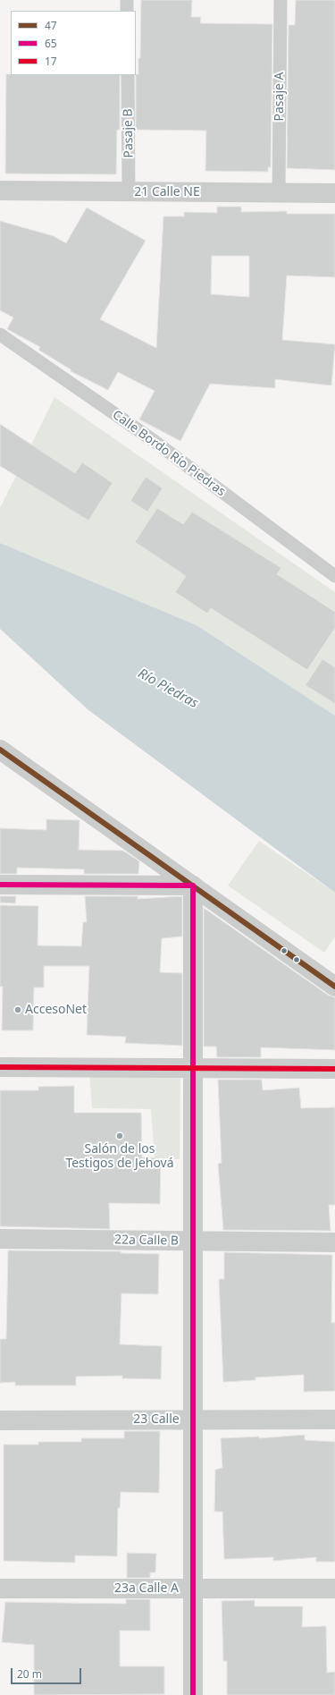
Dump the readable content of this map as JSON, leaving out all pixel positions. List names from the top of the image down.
{
  "streets": {
    "street": [
      "21 Calle NE",
      "22a Calle B",
      "23 Calle",
      "23a Calle A"
    ],
    "lane": ["Pasaje A", "Pasaje B", "Calle Bordo Río Piedras"]
  },
  "crossings": [
    ["Pasaje A", "21 Calle NE"],
    ["Pasaje B", "21 Calle NE"]
  ],
  "water": ["Río Piedras"],
  "places": ["AccesoNet", "Salón de los Testigos de Jehová"],
  "lines": ["transit line 47", "transit line 65", "transit line 17"],
  "legend": ["47", "65", "17"],
  "scale_bar": "20 m"
}
